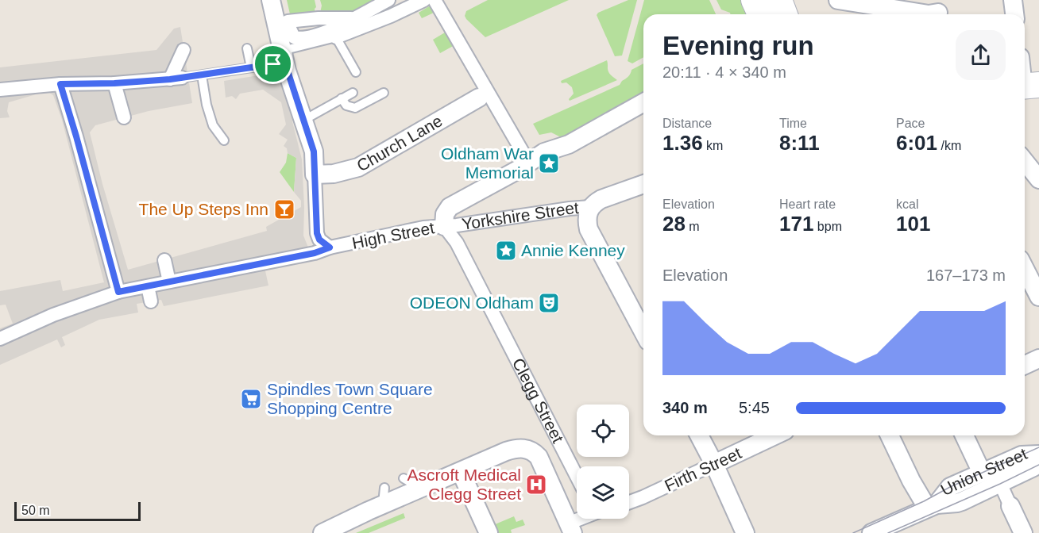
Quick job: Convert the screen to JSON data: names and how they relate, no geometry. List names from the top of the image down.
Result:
{
  "streets": {
    "street": [
      "Church Lane",
      "Yorkshire Street",
      "High Street",
      "Clegg Street",
      "Firth Street",
      "Union Street"
    ]
  },
  "crossings": [
    ["Yorkshire Street", "High Street"],
    ["Yorkshire Street", "Clegg Street"],
    ["High Street", "Clegg Street"]
  ],
  "places": {
    "place": ["Oldham War Memorial", "Annie Kenney"],
    "bar": ["The Up Steps Inn"],
    "theatre": ["ODEON Oldham"],
    "supermarket": ["Spindles Town Square Shopping Centre"],
    "hospital": ["Ascroft Medical Clegg Street"]
  },
  "scale_bar": "50 m",
  "page": {
    "heading": ["Evening run", "20:11 · 4 × 340 m"],
    "stats": [
      ["Distance", "1.36 km"],
      ["Time", "8:11"],
      ["Pace", "6:01 /km"],
      ["Elevation", "28 m"],
      ["Heart rate", "171 bpm"],
      ["kcal", "101"]
    ],
    "chart": ["Elevation", "167–173 m"],
    "list": [
      {
        "name": "340 m",
        "note": "5:45"
      }
    ],
    "scale": "50 m"
  }
}
